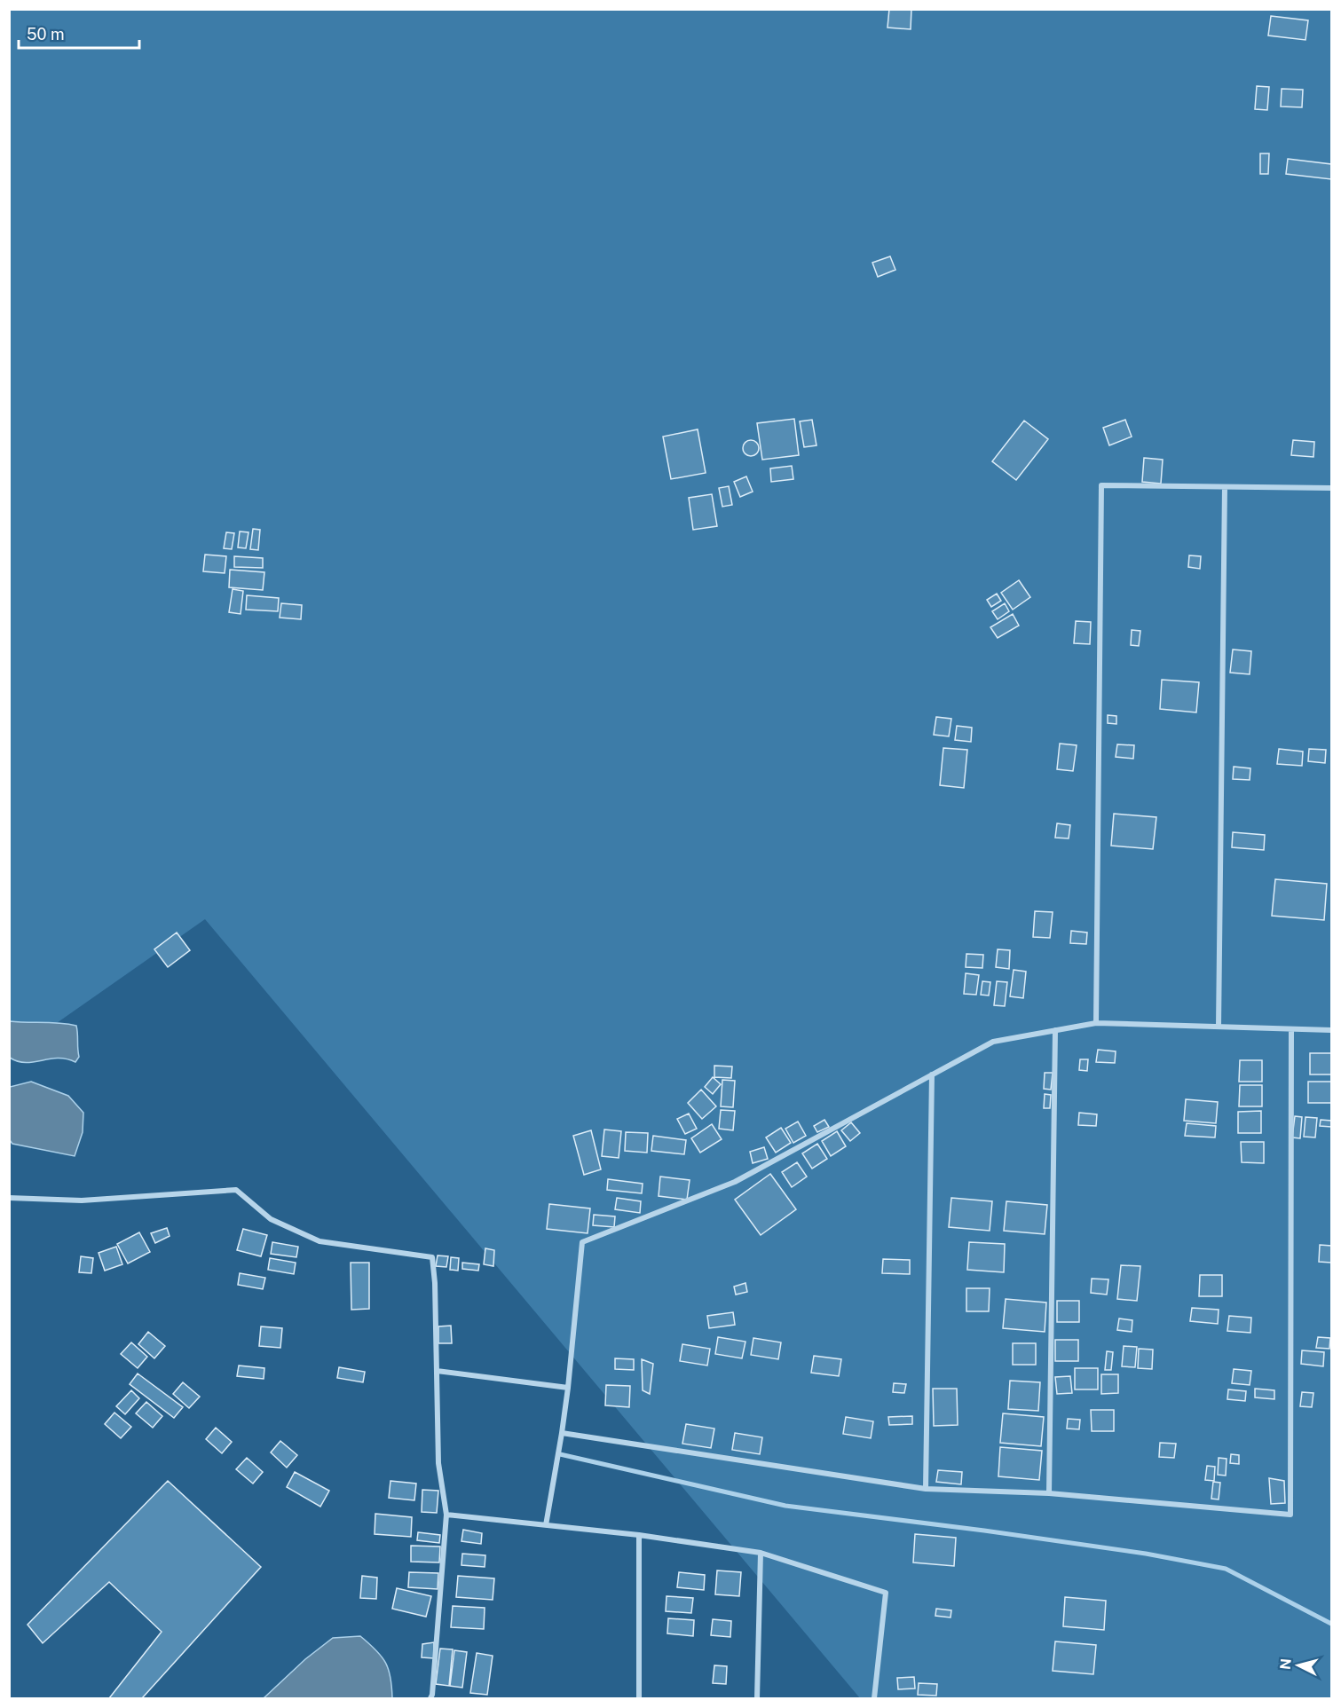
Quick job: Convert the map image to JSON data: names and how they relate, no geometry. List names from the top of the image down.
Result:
{
  "scale_bar": "50 m",
  "north": "left"
}
